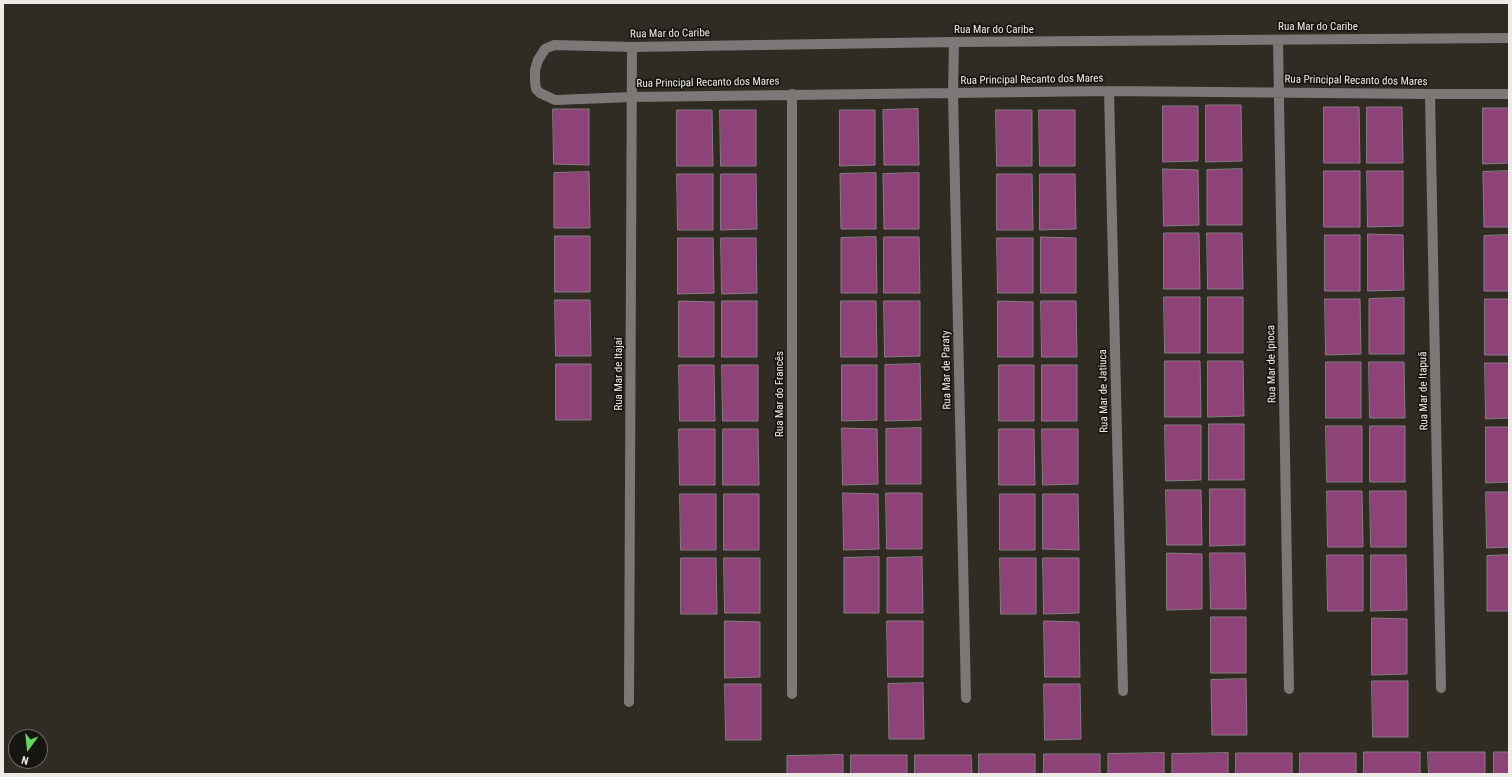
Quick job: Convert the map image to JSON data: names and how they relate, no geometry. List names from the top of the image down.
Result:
{
  "streets": {
    "street": [
      "Rua Mar do Caribe",
      "Rua Principal Recanto dos Mares",
      "Rua Mar de Ipioca",
      "Rua Mar de Paraty",
      "Rua Mar de Itajaí",
      "Rua Mar de Jatiuca",
      "Rua Mar de Itapuã",
      "Rua Mar do Francês"
    ]
  },
  "crossings": [
    ["Rua Mar do Caribe", "Rua Principal Recanto dos Mares"],
    ["Rua Mar do Caribe", "Rua Mar de Ipioca"],
    ["Rua Mar do Caribe", "Rua Mar de Paraty"],
    ["Rua Mar do Caribe", "Rua Mar de Itajaí"],
    ["Rua Principal Recanto dos Mares", "Rua Mar de Ipioca"],
    ["Rua Principal Recanto dos Mares", "Rua Mar de Paraty"],
    ["Rua Principal Recanto dos Mares", "Rua Mar de Itajaí"],
    ["Rua Principal Recanto dos Mares", "Rua Mar de Jatiuca"],
    ["Rua Principal Recanto dos Mares", "Rua Mar de Itapuã"],
    ["Rua Principal Recanto dos Mares", "Rua Mar do Francês"]
  ],
  "north": "bottom"
}
